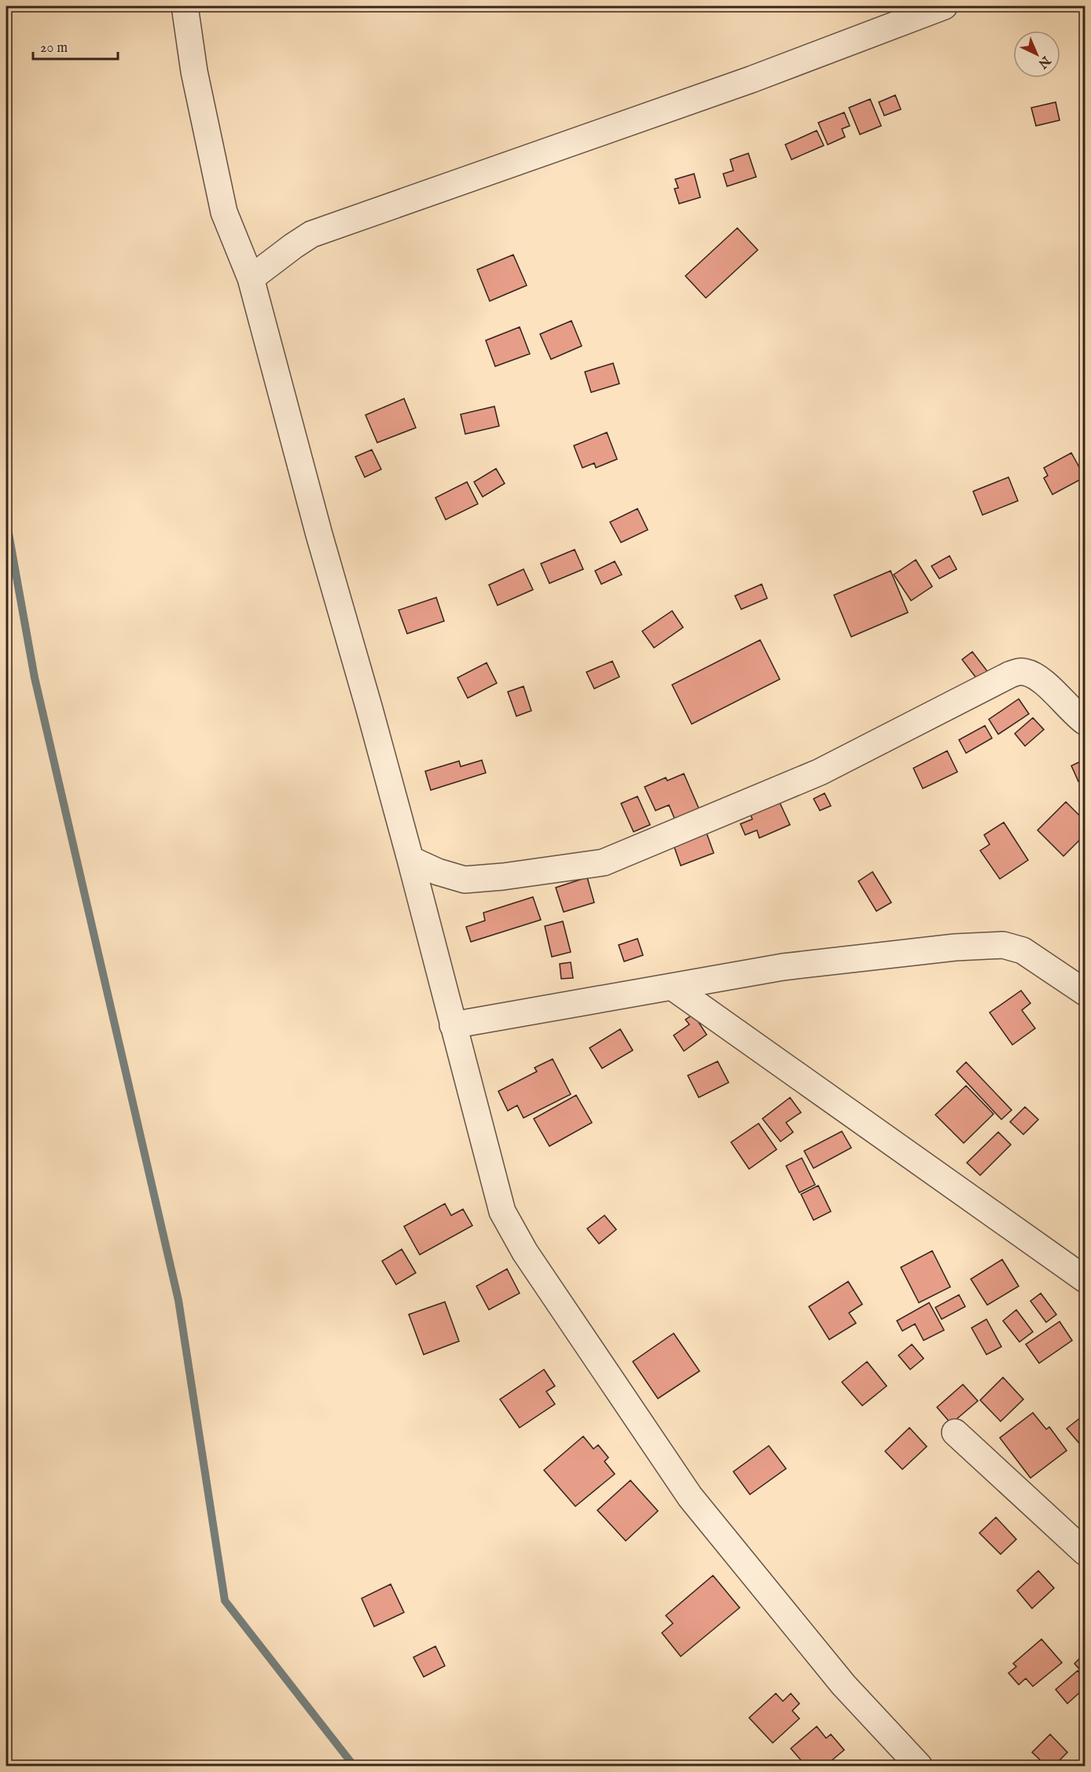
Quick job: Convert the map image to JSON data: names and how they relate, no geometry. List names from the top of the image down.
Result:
{
  "scale_bar": "20 m",
  "north": "bottom right"
}
